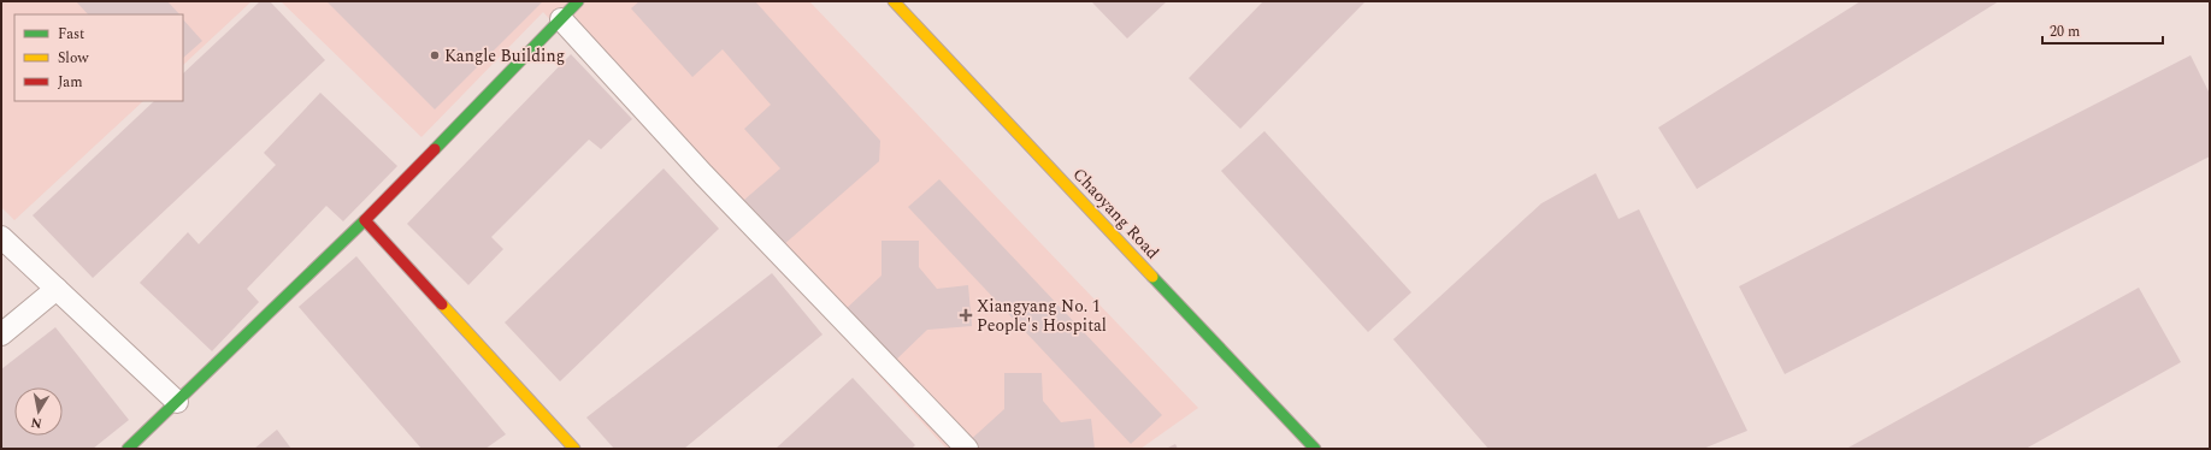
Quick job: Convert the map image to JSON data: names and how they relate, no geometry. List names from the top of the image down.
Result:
{
  "streets": {
    "street": ["Chaoyang Road"]
  },
  "places": {
    "other": ["Kangle Building"],
    "health": ["Xiangyang No. 1 People's Hospital"]
  },
  "legend": ["Fast", "Slow", "Jam"],
  "scale_bar": "20 m",
  "north": "bottom"
}
